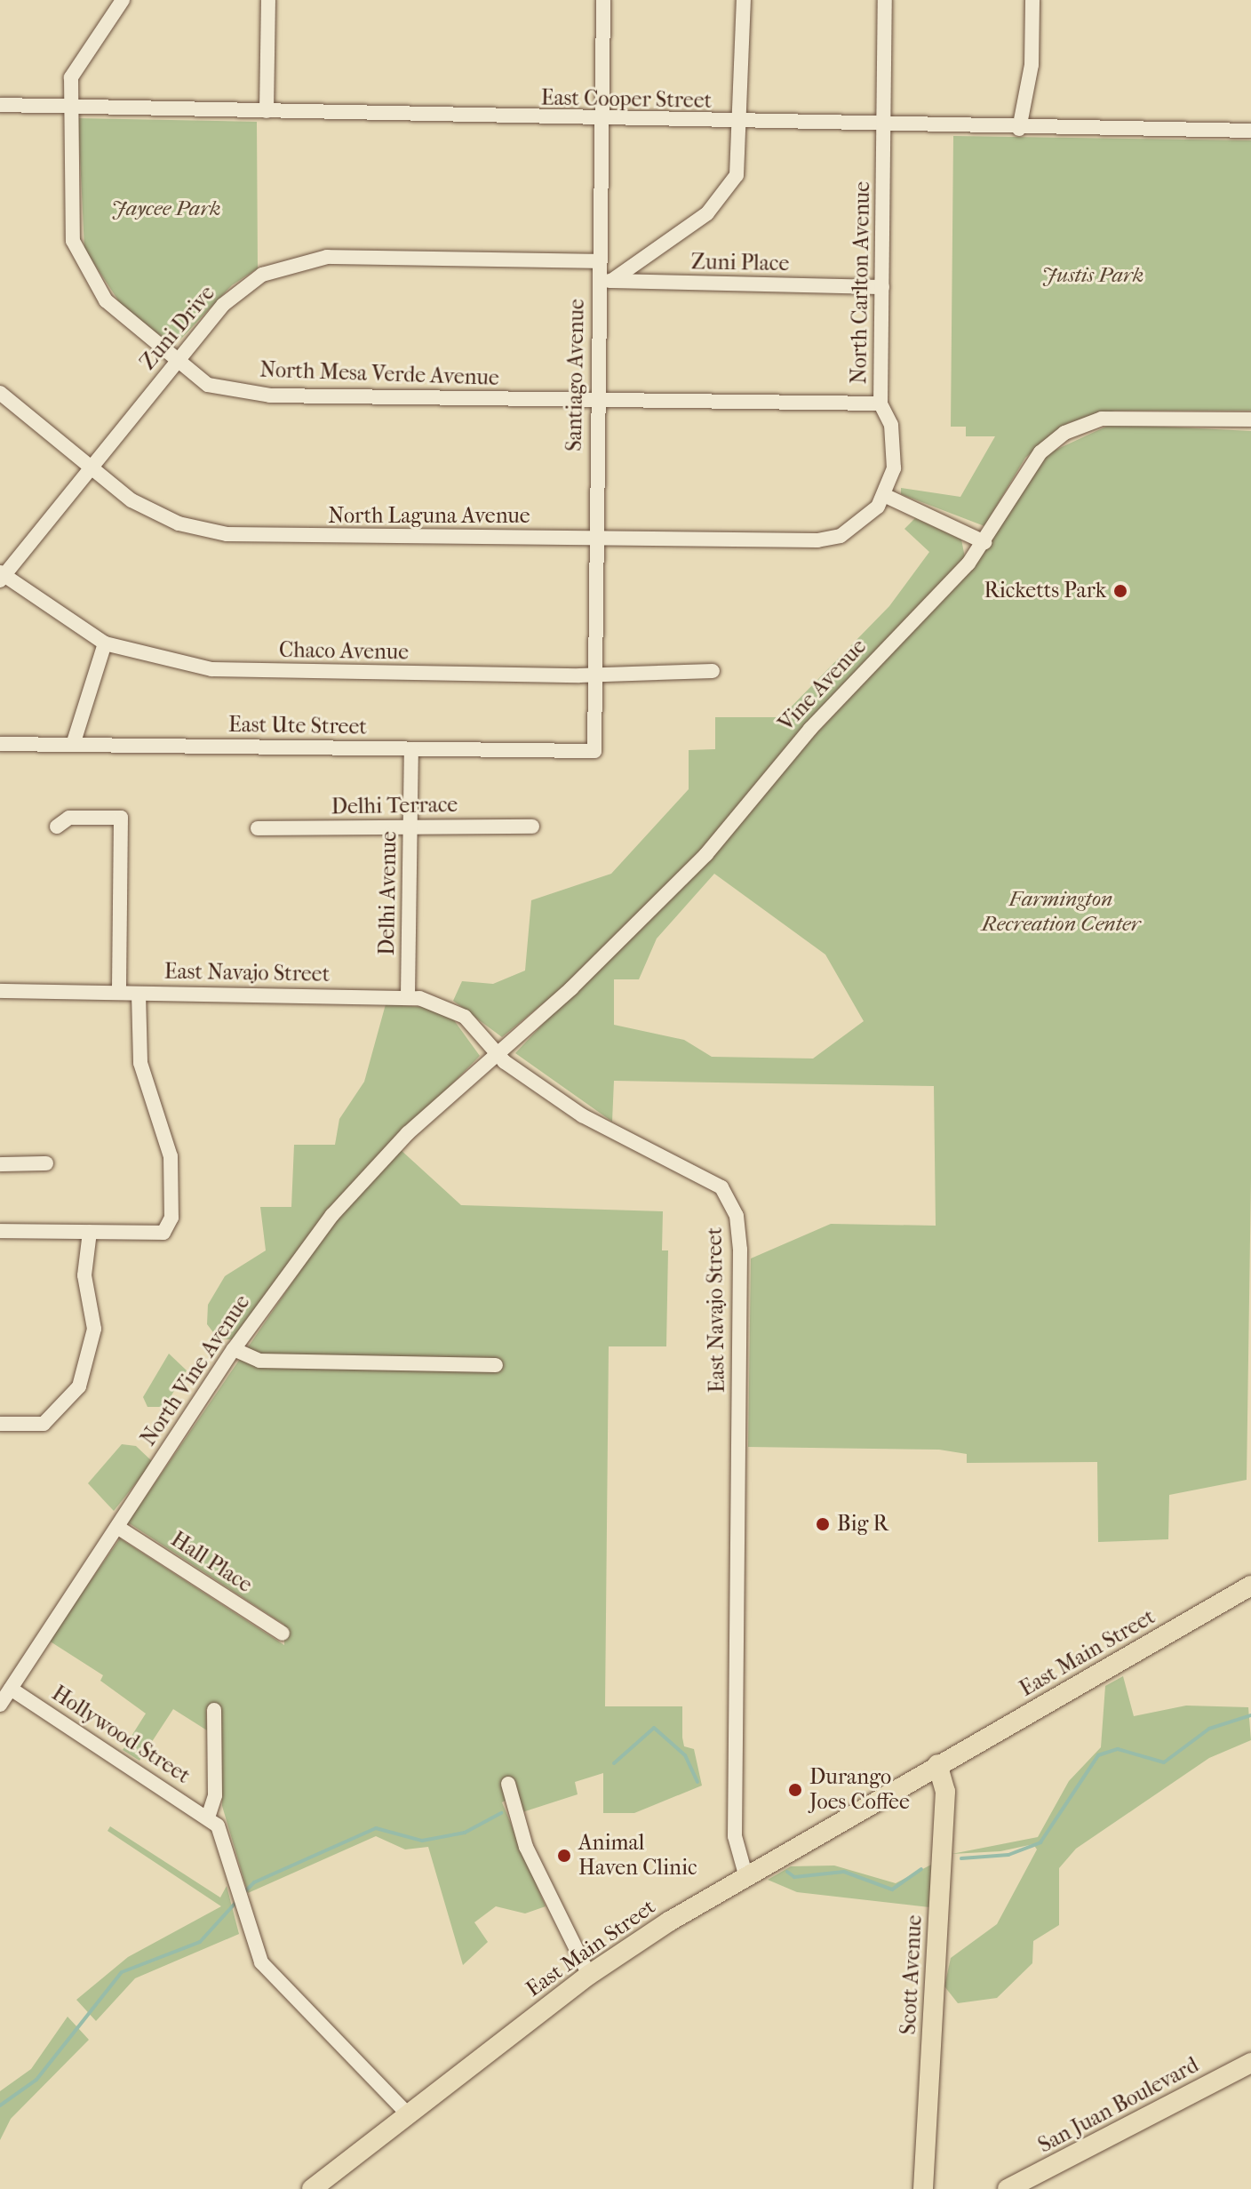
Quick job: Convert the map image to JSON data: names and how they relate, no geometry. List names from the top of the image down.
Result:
{
  "streets": {
    "main road": ["East Main Street", "Scott Avenue", "San Juan Boulevard"],
    "street": [
      "East Cooper Street",
      "Zuni Place",
      "North Carlton Avenue",
      "Zuni Drive",
      "North Mesa Verde Avenue",
      "Santiago Avenue",
      "North Laguna Avenue",
      "Chaco Avenue",
      "Vine Avenue",
      "East Ute Street",
      "Delhi Terrace",
      "Delhi Avenue",
      "East Navajo Street",
      "North Vine Avenue",
      "Hall Place",
      "Hollywood Street"
    ]
  },
  "crossings": [
    ["East Cooper Street", "North Carlton Avenue"],
    ["East Cooper Street", "North Mesa Verde Avenue"],
    ["East Cooper Street", "Santiago Avenue"],
    ["Zuni Place", "North Carlton Avenue"],
    ["Zuni Place", "Santiago Avenue"],
    ["North Carlton Avenue", "North Mesa Verde Avenue"],
    ["North Carlton Avenue", "North Laguna Avenue"],
    ["Zuni Drive", "North Mesa Verde Avenue"],
    ["Zuni Drive", "Santiago Avenue"],
    ["Zuni Drive", "North Laguna Avenue"],
    ["Zuni Drive", "Chaco Avenue"],
    ["North Mesa Verde Avenue", "Santiago Avenue"],
    ["Santiago Avenue", "North Laguna Avenue"],
    ["Santiago Avenue", "Chaco Avenue"],
    ["Santiago Avenue", "East Ute Street"],
    ["Vine Avenue", "East Navajo Street"],
    ["Vine Avenue", "North Vine Avenue"],
    ["East Ute Street", "Delhi Avenue"],
    ["Delhi Terrace", "Delhi Avenue"],
    ["Delhi Avenue", "East Navajo Street"],
    ["East Navajo Street", "East Main Street"],
    ["North Vine Avenue", "Hall Place"],
    ["North Vine Avenue", "Hollywood Street"],
    ["East Main Street", "Scott Avenue"]
  ],
  "parks": ["Jaycee Park", "Justis Park", "Farmington Recreation Center"],
  "places": [
    "Ricketts Park",
    "Big R",
    "Durango Joes Coffee",
    "Animal Haven Clinic"
  ]
}
